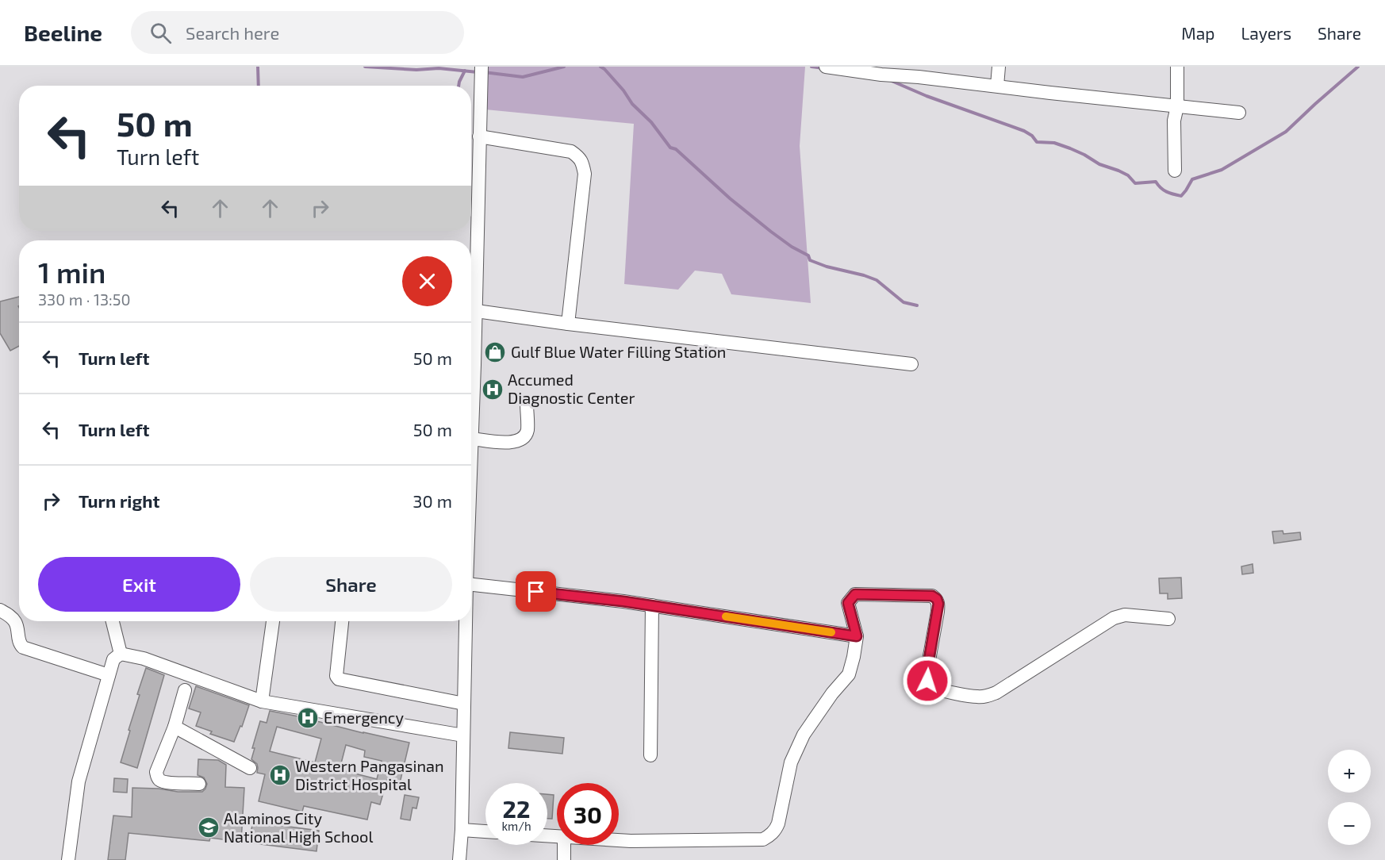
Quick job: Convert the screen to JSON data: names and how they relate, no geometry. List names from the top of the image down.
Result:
{
  "places": {
    "shop": ["Gulf Blue Water Filling Station"],
    "hospital": ["Accumed Diagnostic Center", "Emergency", "Western Pangasinan District Hospital"],
    "school or university": ["Alaminos City National High School"]
  },
  "page": {
    "header": "Beeline",
    "search": "Search here",
    "nav": ["Map", "Layers", "Share"],
    "turn": ["50 m", "Turn left"],
    "heading": ["1 min", "330 m · 13:50"],
    "list": [
      {
        "name": "Turn left",
        "value": "50 m"
      },
      {
        "name": "Turn left",
        "value": "50 m"
      },
      {
        "name": "Turn right",
        "value": "30 m"
      }
    ],
    "buttons": ["Exit", "Share"],
    "map_buttons": ["+", "−"],
    "speed": "22 km/h",
    "limit": "30"
  }
}
